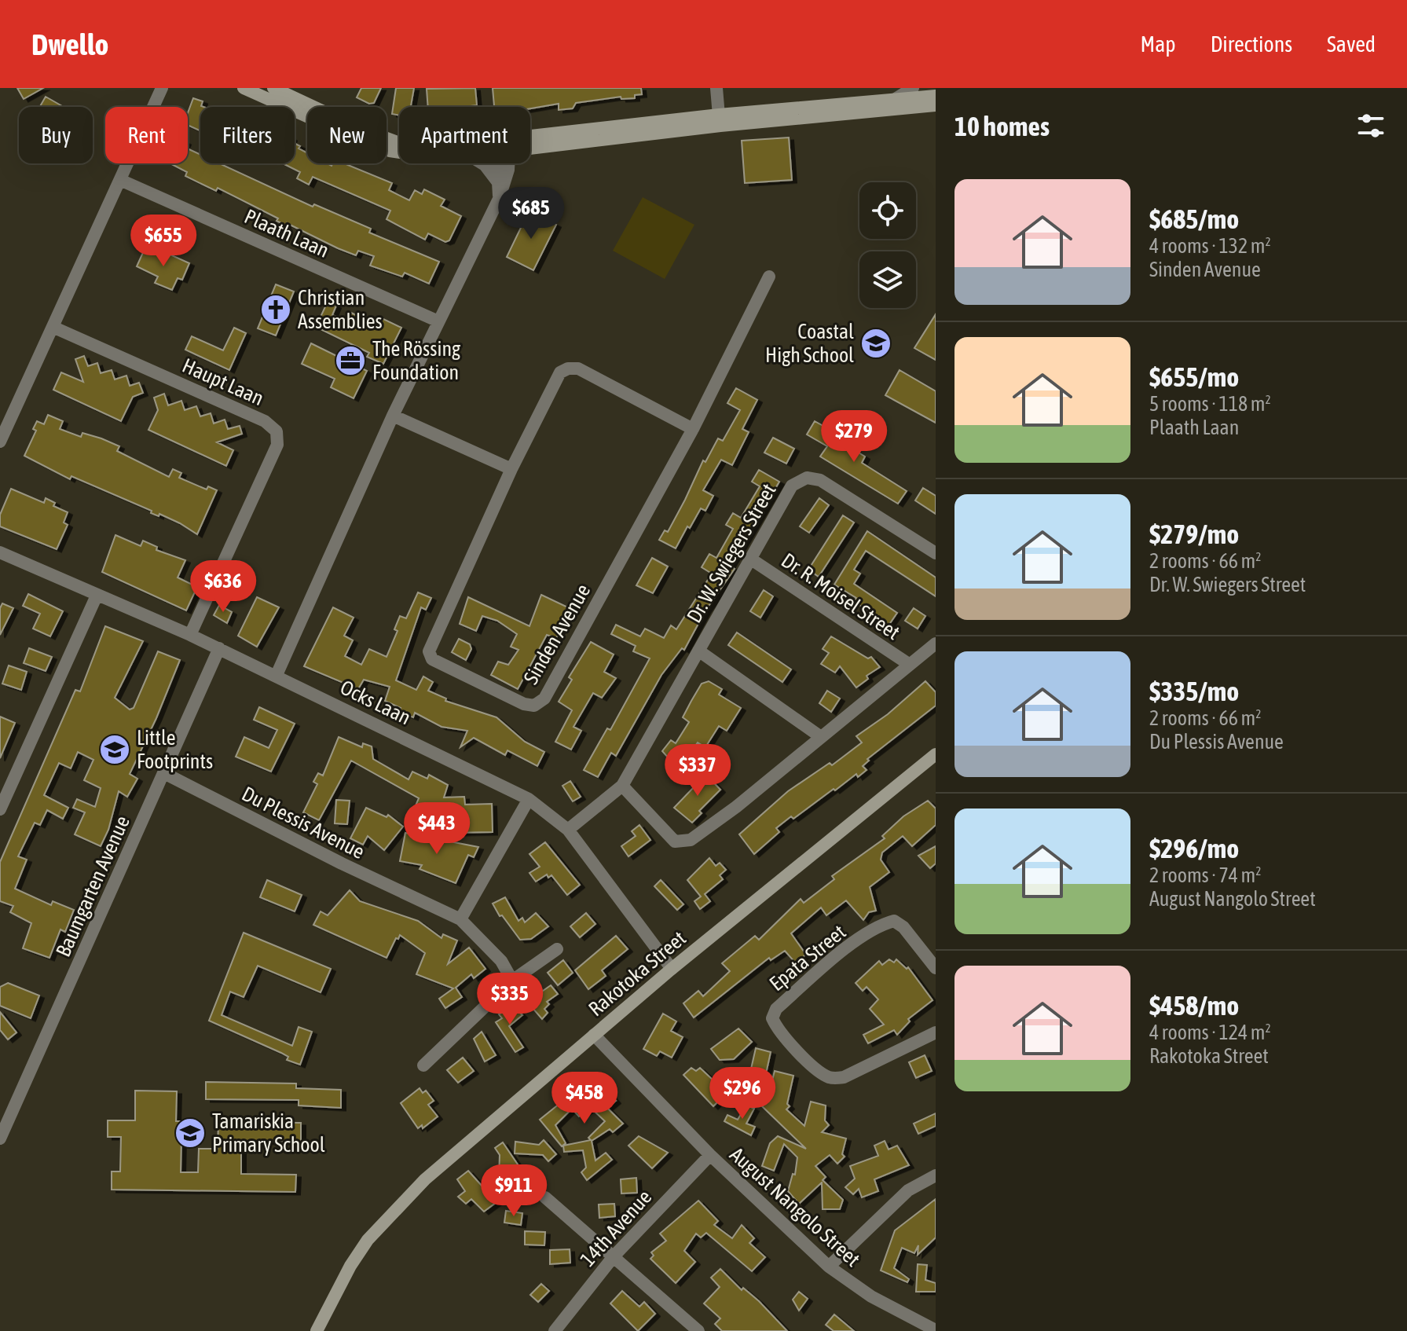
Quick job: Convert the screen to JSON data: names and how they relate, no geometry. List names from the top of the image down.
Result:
{
  "streets": {
    "street": [
      "Plaath Laan",
      "Haupt Laan",
      "Dr. W. Swiegers Street",
      "Dr. R. Moisel Street",
      "Sinden Avenue",
      "Ocks Laan",
      "Du Plessis Avenue",
      "Baumgarten Avenue",
      "Epata Street",
      "Rakotoka Street",
      "August Nangolo Street",
      "14th Avenue"
    ]
  },
  "crossings": [
    ["Haupt Laan", "Ocks Laan"],
    ["Dr. W. Swiegers Street", "Dr. R. Moisel Street"],
    ["Dr. W. Swiegers Street", "Ocks Laan"],
    ["Ocks Laan", "Baumgarten Avenue"],
    ["Ocks Laan", "Rakotoka Street"],
    ["Du Plessis Avenue", "Baumgarten Avenue"],
    ["Rakotoka Street", "August Nangolo Street"],
    ["August Nangolo Street", "14th Avenue"]
  ],
  "places": {
    "church": ["Christian Assemblies"],
    "school or university": ["Coastal High School", "Little Footprints", "Tamariskia Primary School"],
    "office": ["The Rössing Foundation"]
  },
  "page": {
    "header": "Dwello",
    "nav": ["Map", "Directions", "Saved"],
    "heading": "10 homes",
    "chip": [
      "Buy",
      "Rent",
      "Filters",
      "New",
      "Apartment"
    ],
    "list": [
      {
        "name": "$685/mo",
        "note": "4 rooms · 132 m² · Sinden Avenue"
      },
      {
        "name": "$655/mo",
        "note": "5 rooms · 118 m² · Plaath Laan"
      },
      {
        "name": "$279/mo",
        "note": "2 rooms · 66 m² · Dr. W. Swiegers Street"
      },
      {
        "name": "$335/mo",
        "note": "2 rooms · 66 m² · Du Plessis Avenue"
      },
      {
        "name": "$296/mo",
        "note": "2 rooms · 74 m² · August Nangolo Street"
      },
      {
        "name": "$458/mo",
        "note": "4 rooms · 124 m² · Rakotoka Street"
      }
    ],
    "price": [
      "$685",
      "$655",
      "$279",
      "$636",
      "$337",
      "$443",
      "$335",
      "$296",
      "$458",
      "$911"
    ]
  }
}
